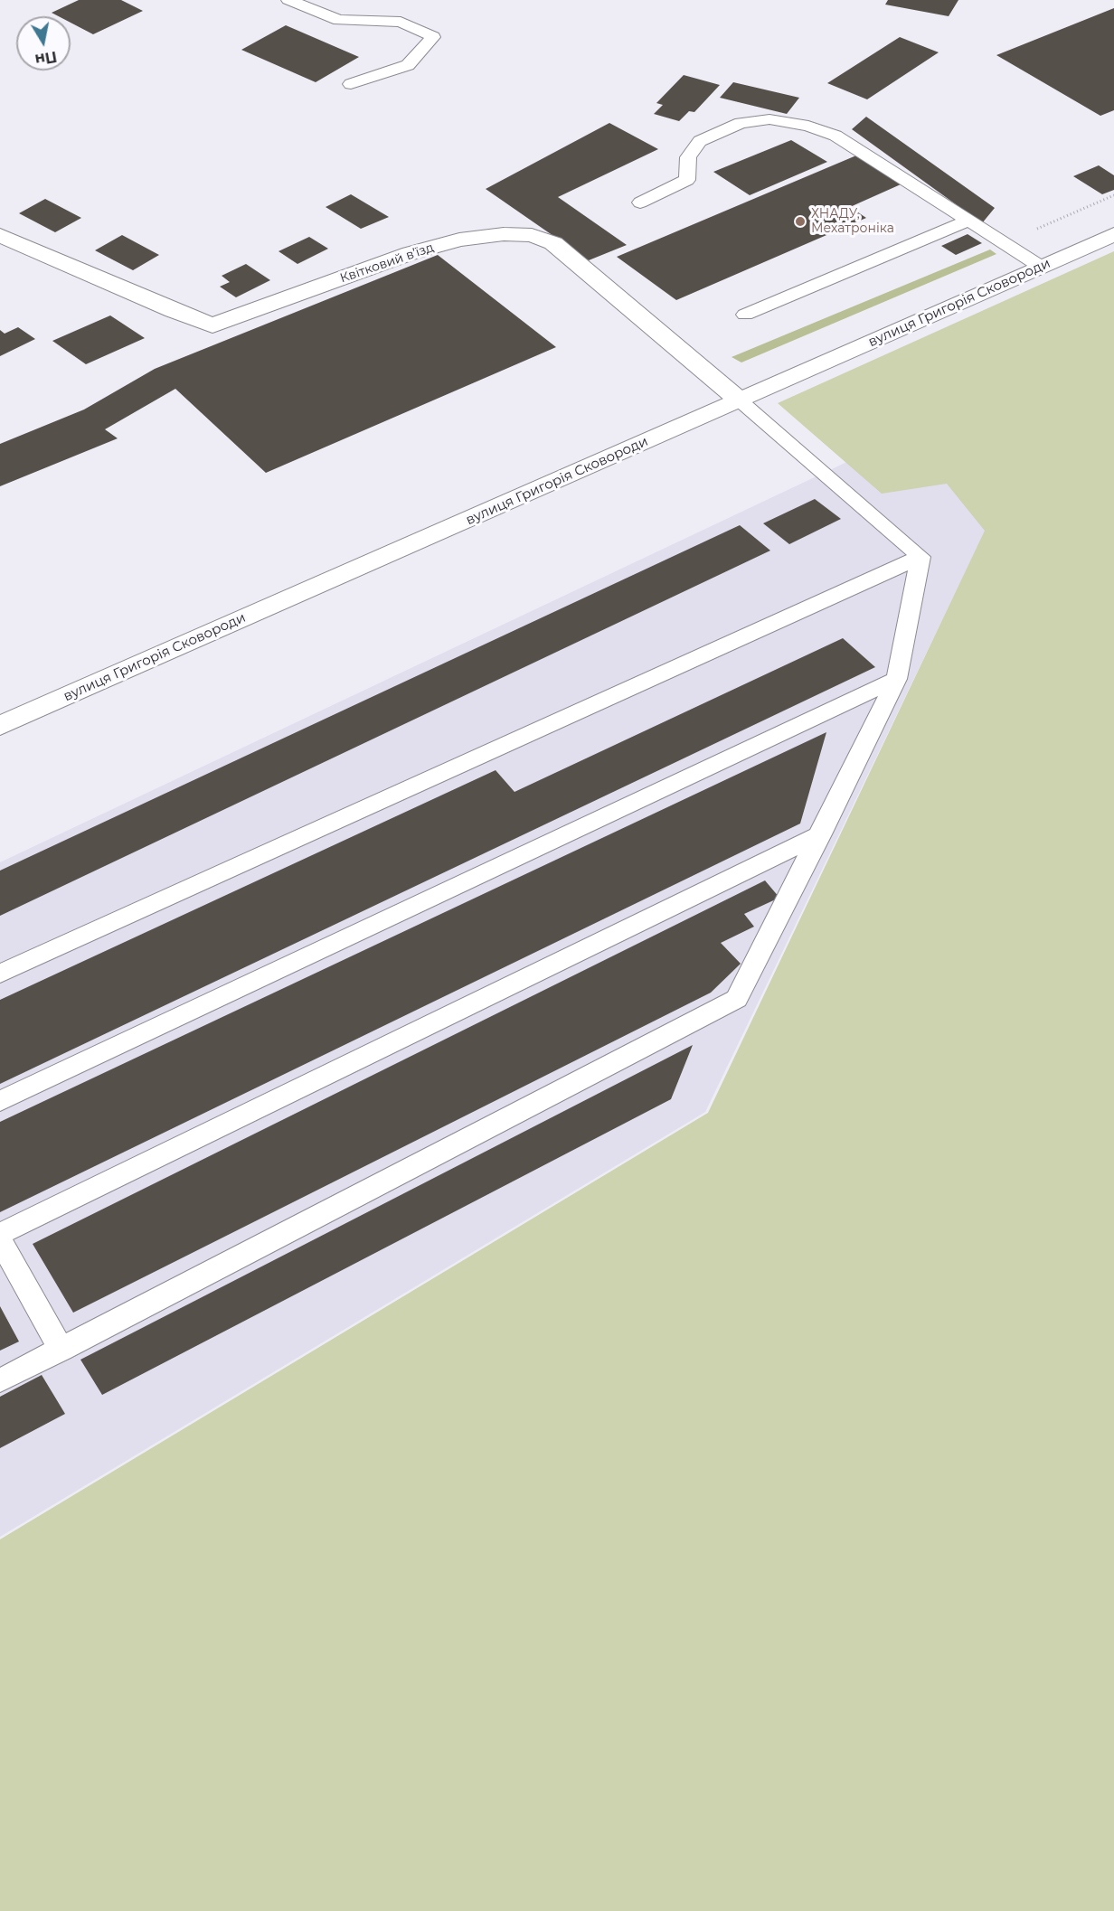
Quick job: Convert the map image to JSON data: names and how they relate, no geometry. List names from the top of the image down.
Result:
{
  "streets": {
    "street": ["Квітковий в’їзд", "вулиця Григорія Сковороди"]
  },
  "crossings": [
    ["Квітковий в’їзд", "вулиця Григорія Сковороди"]
  ],
  "places": ["ХНАДУ, Мехатроніка"],
  "north": "bottom"
}
